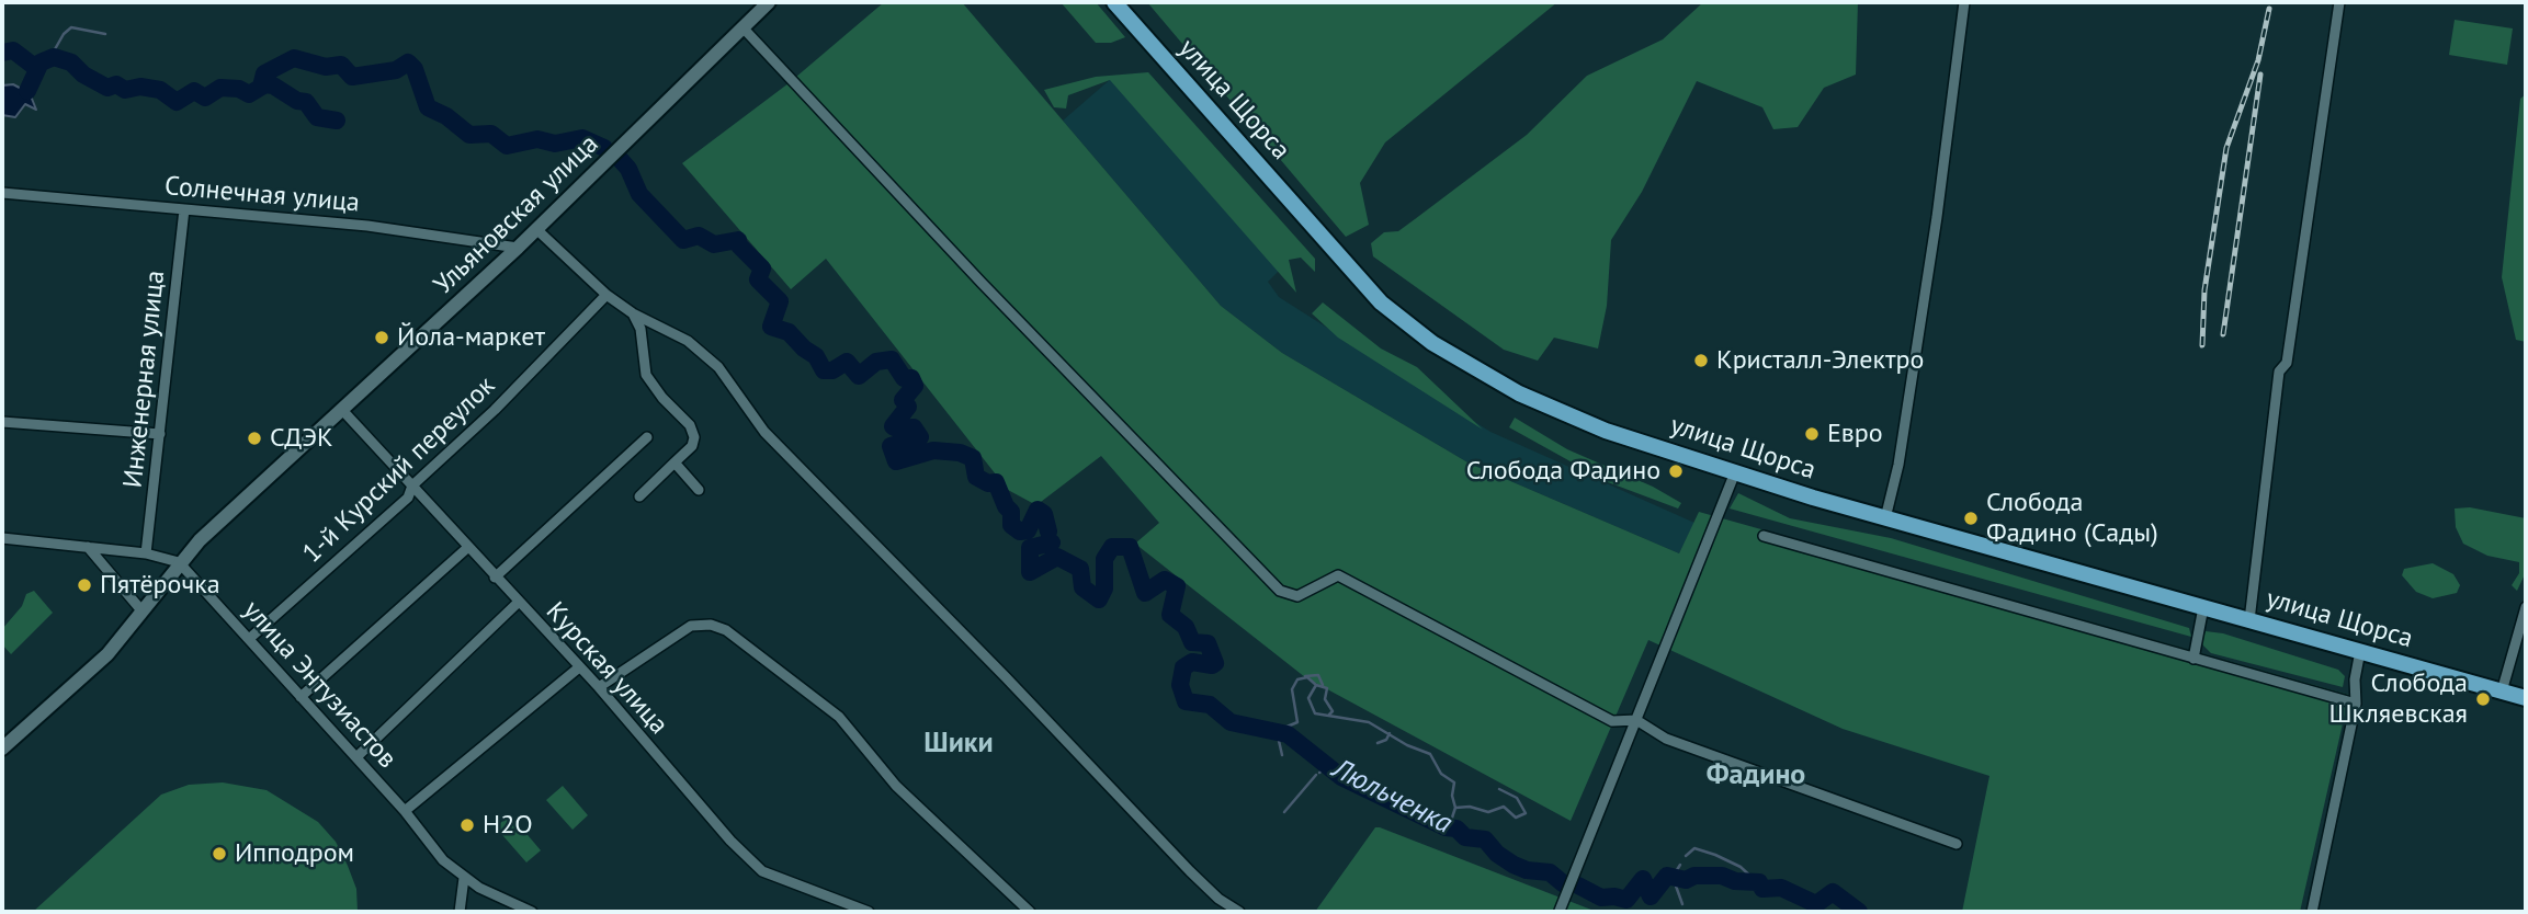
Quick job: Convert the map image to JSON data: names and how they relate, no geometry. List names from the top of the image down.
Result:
{
  "streets": {
    "main road": ["улица Щорса", "Ульяновская улица"],
    "street": [
      "Солнечная улица",
      "Инженерная улица",
      "1-й Курский переулок",
      "Курская улица",
      "улица Энтузиастов"
    ]
  },
  "crossings": [
    ["Солнечная улица", "Ульяновская улица"],
    ["Солнечная улица", "Инженерная улица"],
    ["Ульяновская улица", "Курская улица"],
    ["Ульяновская улица", "улица Энтузиастов"],
    ["1-й Курский переулок", "Курская улица"],
    ["1-й Курский переулок", "улица Энтузиастов"]
  ],
  "districts": ["Шики", "Фадино"],
  "water": ["Люльченка"],
  "places": [
    "Йола-маркет",
    "Кристалл-Электро",
    "Евро",
    "СДЭК",
    "Слобода Фадино",
    "Слобода Фадино (Сады)",
    "Пятёрочка",
    "Слобода Шкляевская",
    "H2O",
    "Ипподром"
  ]
}
